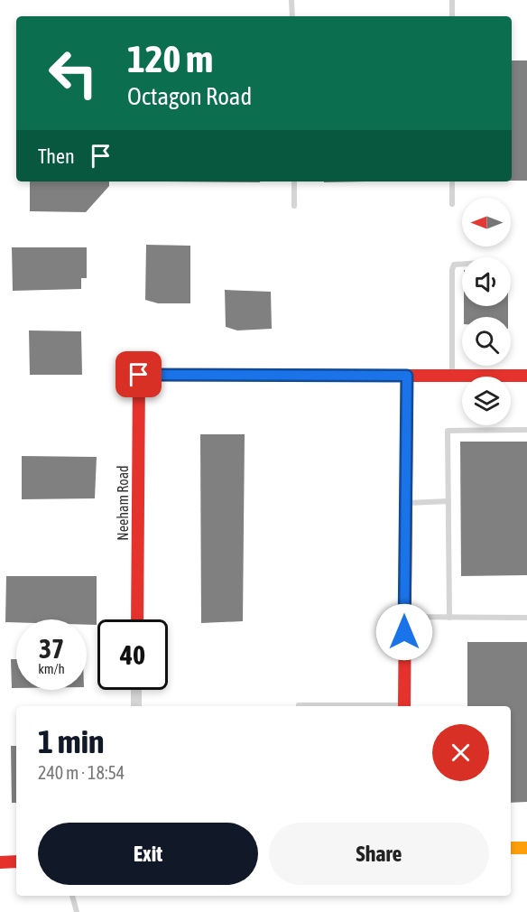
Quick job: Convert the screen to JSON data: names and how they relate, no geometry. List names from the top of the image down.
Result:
{
  "streets": {
    "street": ["Neeham Road"]
  },
  "north": "left",
  "page": {
    "turn": ["120 m", "Octagon Road"],
    "then": "Then",
    "speed": "37 km/h",
    "limit": "40",
    "heading": ["1 min", "240 m · 18:54"],
    "buttons": ["Exit", "Share"]
  }
}
